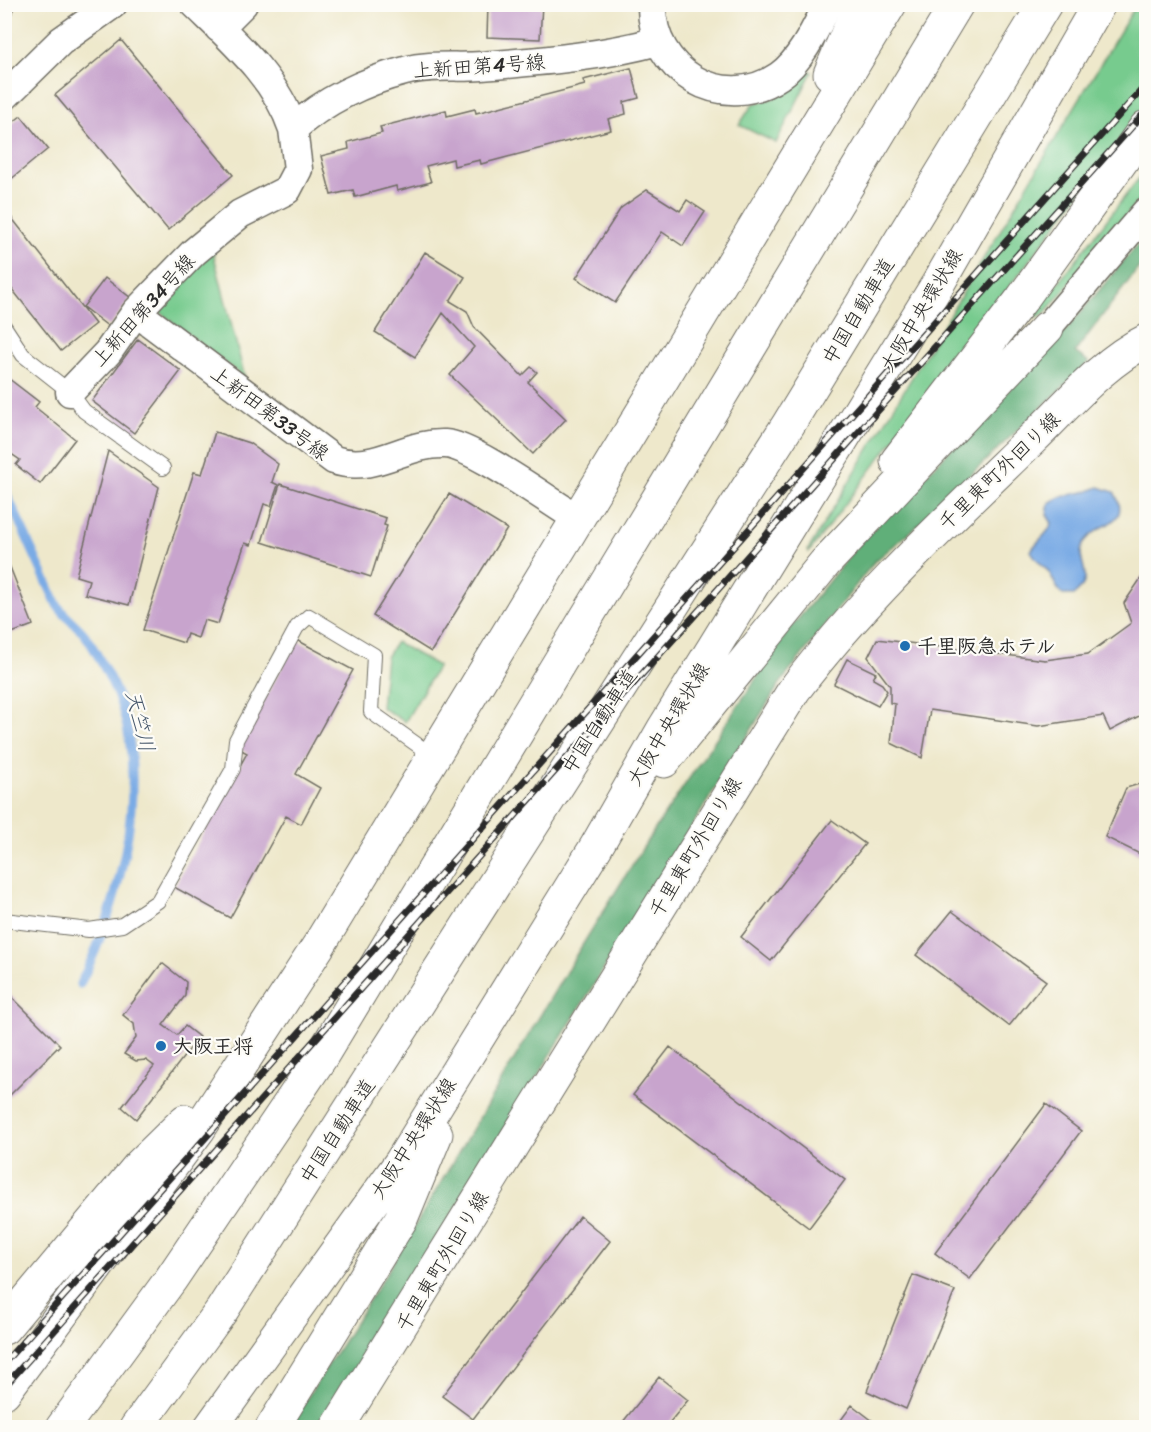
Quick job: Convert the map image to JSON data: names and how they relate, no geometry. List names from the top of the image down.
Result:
{
  "streets": {
    "main road": ["大阪中央環状線", "中国自動車道", "千里東町外回り線"],
    "street": ["上新田第4号線", "上新田第34号線", "上新田第33号線"]
  },
  "crossings": [
    ["上新田第4号線", "上新田第34号線"],
    ["上新田第34号線", "上新田第33号線"]
  ],
  "water": ["天竺川"],
  "places": ["千里阪急ホテル", "大阪王将"]
}
